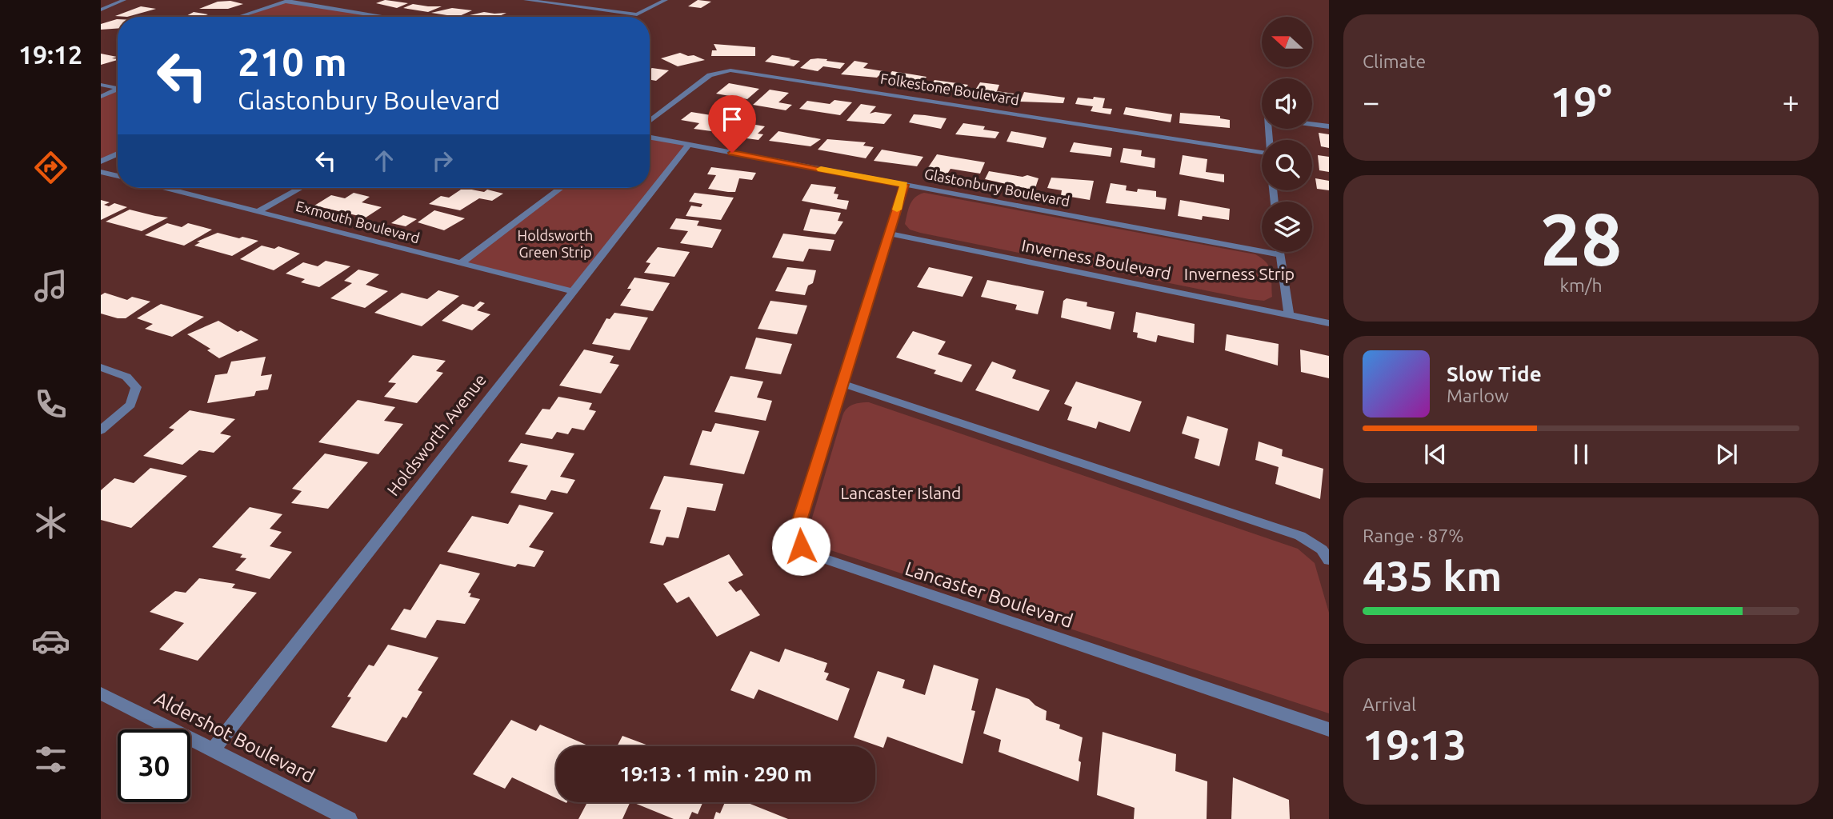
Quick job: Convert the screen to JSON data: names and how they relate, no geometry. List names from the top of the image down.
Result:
{
  "streets": {
    "street": [
      "Folkestone Boulevard",
      "Glastonbury Boulevard",
      "Exmouth Boulevard",
      "Inverness Boulevard",
      "Holdsworth Avenue",
      "Lancaster Boulevard",
      "Aldershot Boulevard"
    ]
  },
  "crossings": [
    ["Glastonbury Boulevard", "Holdsworth Avenue"],
    ["Glastonbury Boulevard", "Lancaster Boulevard"],
    ["Exmouth Boulevard", "Holdsworth Avenue"],
    ["Inverness Boulevard", "Lancaster Boulevard"],
    ["Holdsworth Avenue", "Aldershot Boulevard"]
  ],
  "parks": ["Holdsworth Green Strip", "Inverness Strip", "Lancaster Island"],
  "north": "left",
  "page": {
    "tabs": "19:12",
    "tile": [
      "Climate",
      ["28", "km/h"],
      ["Range · 87%", "435 km"],
      ["Arrival", "19:13"]
    ],
    "turn": ["210 m", "Glastonbury Boulevard"],
    "heat": ["−", "19°", "+"],
    "song": ["Slow Tide", "Marlow"],
    "limit": "30",
    "trip": "19:13 · 1 min · 290 m"
  }
}
